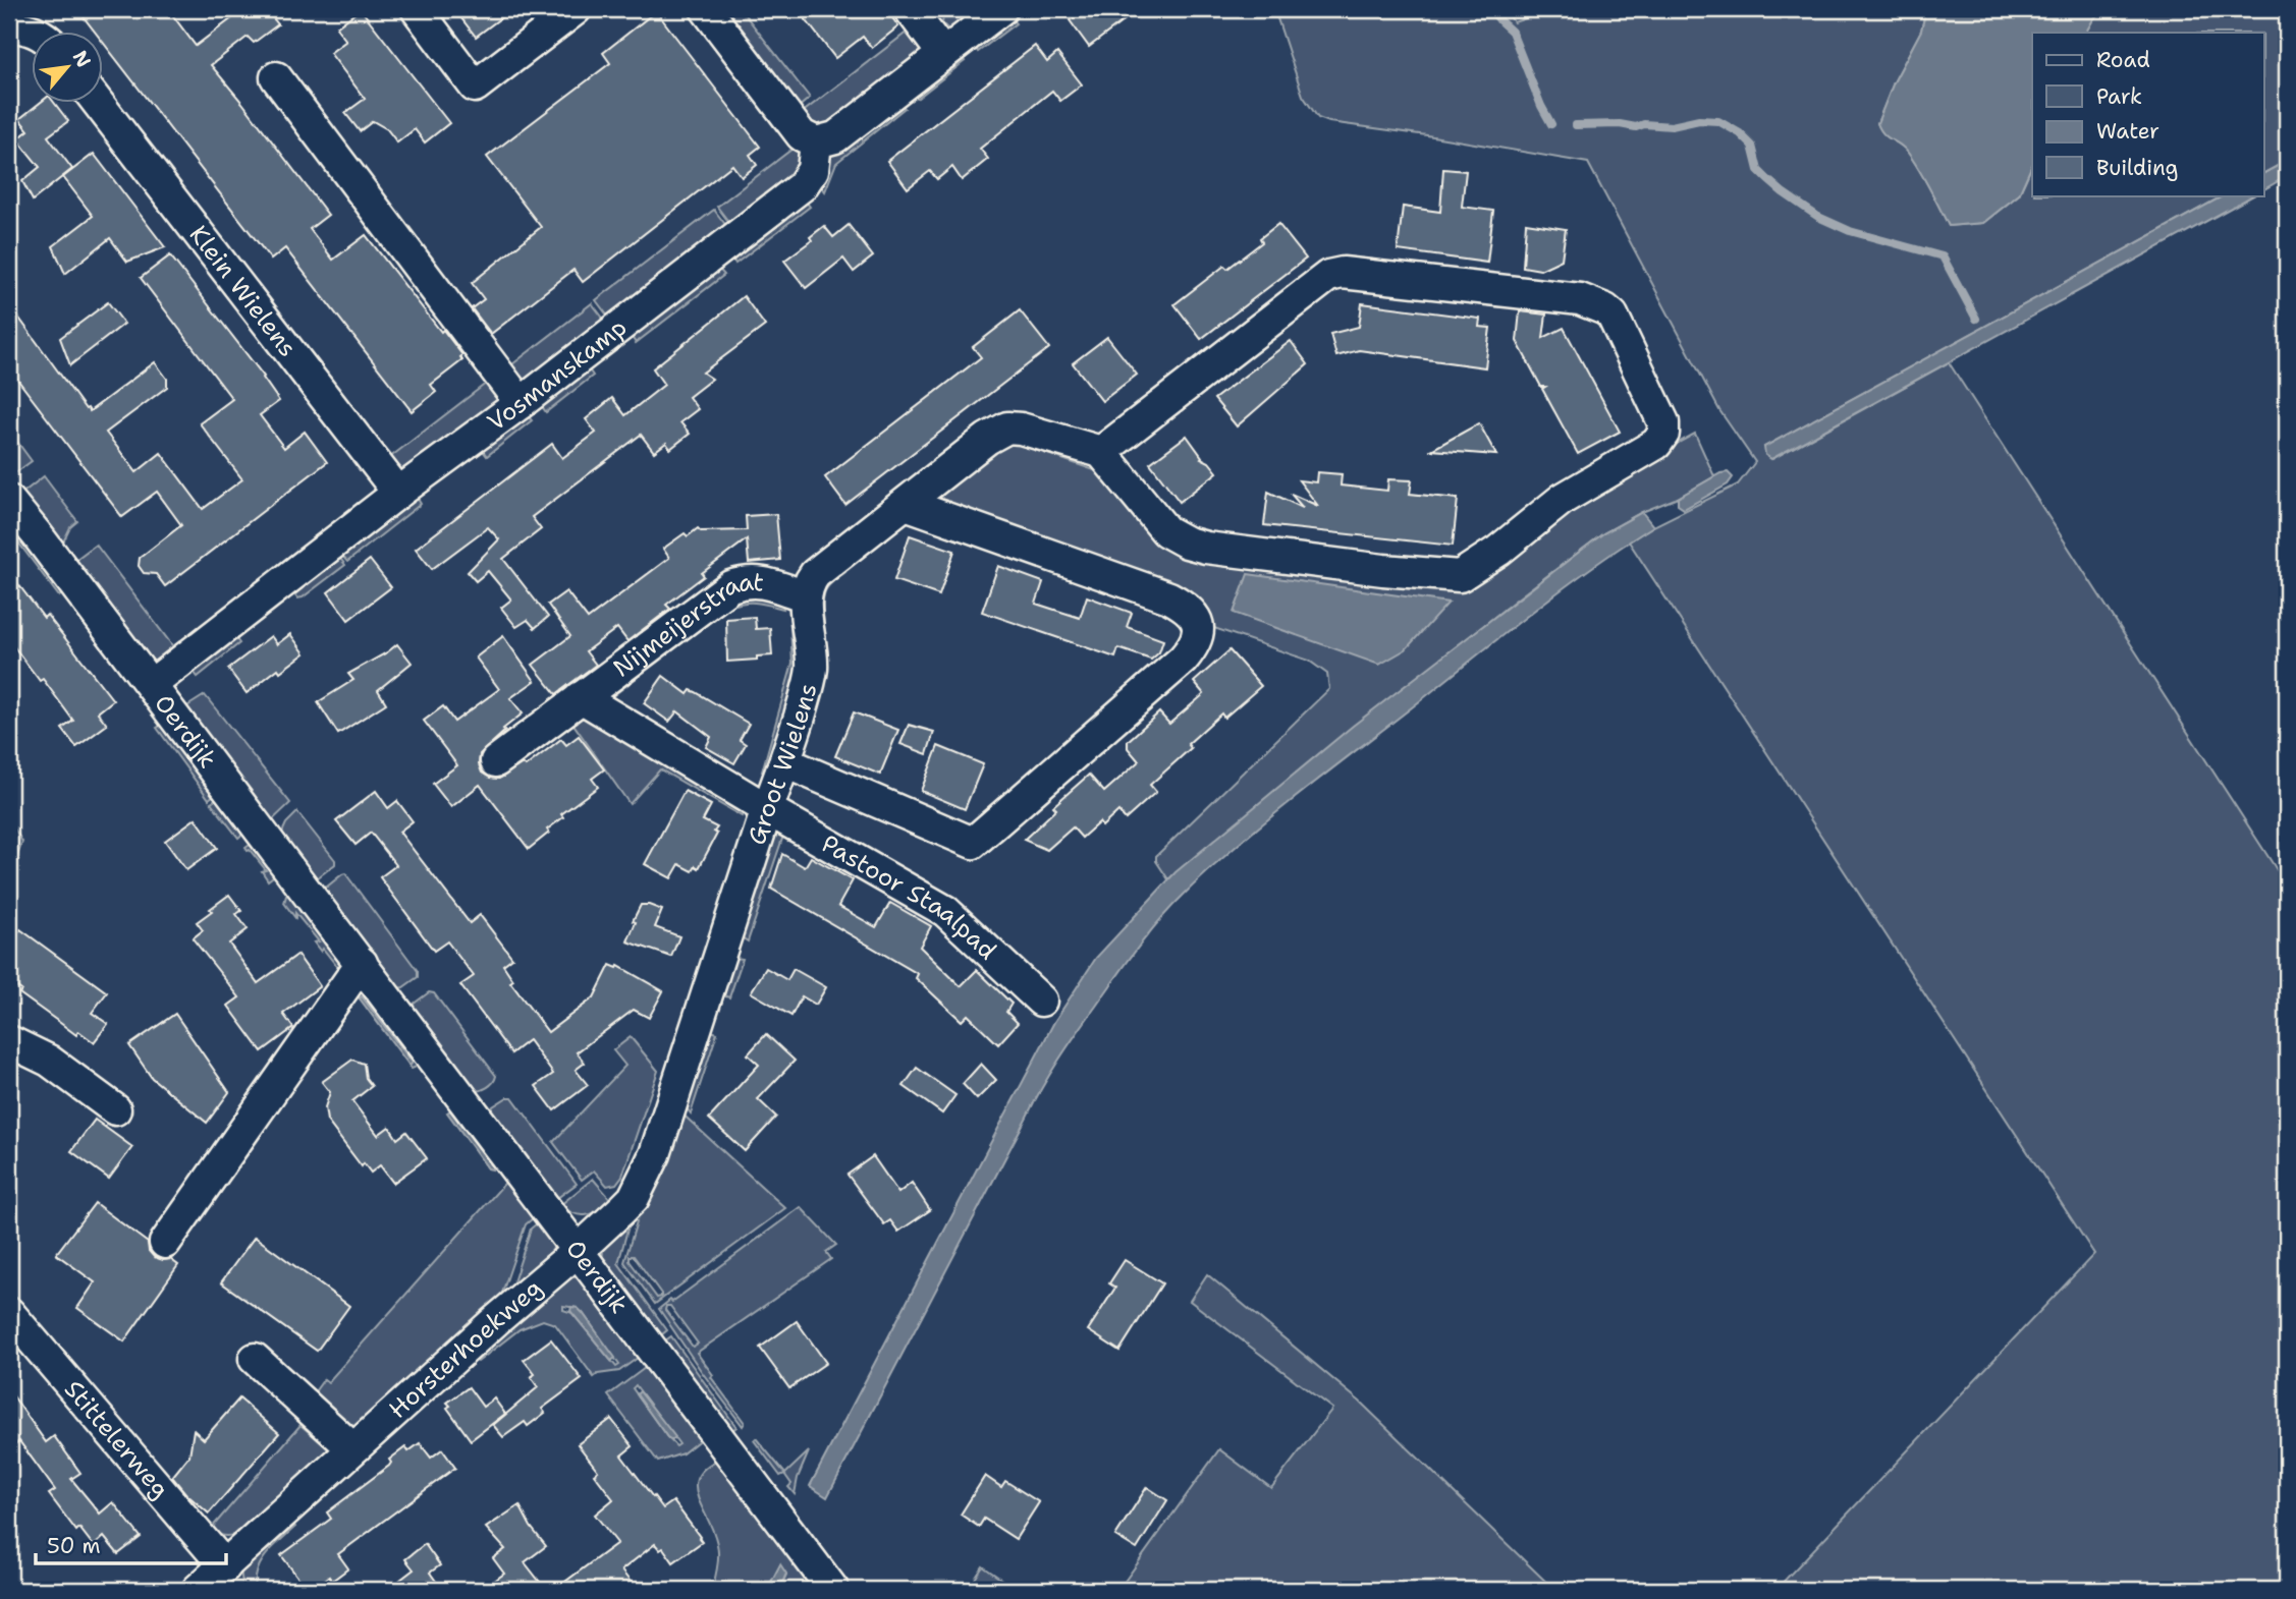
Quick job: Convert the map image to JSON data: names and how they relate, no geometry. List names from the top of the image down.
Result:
{
  "streets": {
    "street": [
      "Klein Wielens",
      "Vosmanskamp",
      "Nijmeijerstraat",
      "Oerdijk",
      "Groot Wielens",
      "Pastoor Staalpad",
      "Horsterhoekweg",
      "Stittelerweg"
    ]
  },
  "crossings": [
    ["Klein Wielens", "Vosmanskamp"],
    ["Vosmanskamp", "Oerdijk"],
    ["Nijmeijerstraat", "Groot Wielens"],
    ["Nijmeijerstraat", "Pastoor Staalpad"],
    ["Oerdijk", "Groot Wielens"],
    ["Oerdijk", "Horsterhoekweg"],
    ["Groot Wielens", "Pastoor Staalpad"],
    ["Groot Wielens", "Horsterhoekweg"],
    ["Horsterhoekweg", "Stittelerweg"]
  ],
  "legend": [
    "Road",
    "Park",
    "Water",
    "Building"
  ],
  "scale_bar": "50 m",
  "north": "top right"
}
